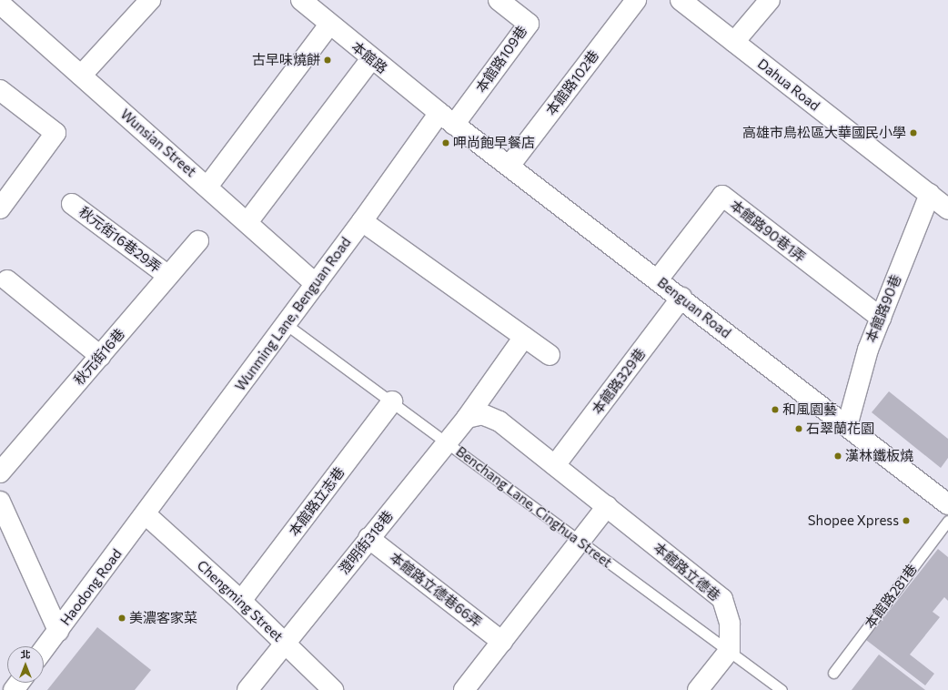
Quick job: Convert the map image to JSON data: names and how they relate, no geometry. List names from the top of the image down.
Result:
{
  "streets": {
    "street": [
      "本館路",
      "本館路109巷",
      "本館路102巷",
      "Dahua Road",
      "Wunsian Street",
      "本館路90巷1弄",
      "秋元街16巷29弄",
      "Benguan Road",
      "本館路90巷",
      "Wunming Lane, Benguan Road",
      "秋元街16巷",
      "本館路329巷",
      "本館路立志巷",
      "澄明街318巷",
      "本館路立德巷",
      "Haodong Road",
      "本館路立德巷66弄",
      "Chengming Street"
    ],
    "lane": ["Benchang Lane, Cinghua Street", "本館路281巷"]
  },
  "crossings": [
    ["本館路", "本館路109巷"],
    ["本館路", "Benguan Road"],
    ["本館路", "Wunming Lane, Benguan Road"],
    ["本館路109巷", "Benguan Road"],
    ["本館路109巷", "Wunming Lane, Benguan Road"],
    ["本館路102巷", "Benguan Road"],
    ["Dahua Road", "本館路90巷"],
    ["Wunsian Street", "Wunming Lane, Benguan Road"],
    ["本館路90巷1弄", "Benguan Road"],
    ["本館路90巷1弄", "本館路90巷"],
    ["秋元街16巷29弄", "秋元街16巷"],
    ["Benguan Road", "本館路90巷"],
    ["Benguan Road", "Wunming Lane, Benguan Road"],
    ["Benguan Road", "本館路329巷"],
    ["Benguan Road", "本館路281巷"],
    ["Wunming Lane, Benguan Road", "Benchang Lane, Cinghua Street"],
    ["Wunming Lane, Benguan Road", "Haodong Road"],
    ["Wunming Lane, Benguan Road", "Chengming Street"],
    ["本館路329巷", "本館路立德巷"],
    ["本館路立志巷", "Benchang Lane, Cinghua Street"],
    ["本館路立志巷", "Chengming Street"],
    ["Benchang Lane, Cinghua Street", "澄明街318巷"],
    ["Benchang Lane, Cinghua Street", "本館路立德巷"],
    ["澄明街318巷", "本館路立德巷66弄"],
    ["澄明街318巷", "Chengming Street"],
    ["Haodong Road", "Chengming Street"]
  ],
  "places": [
    "古早味燒餅",
    "高雄市鳥松區大華國民小學",
    "呷尚飽早餐店",
    "和風園藝",
    "石翠蘭花園",
    "漢林鐵板燒",
    "Shopee Xpress",
    "美濃客家菜"
  ],
  "north": "top"
}
